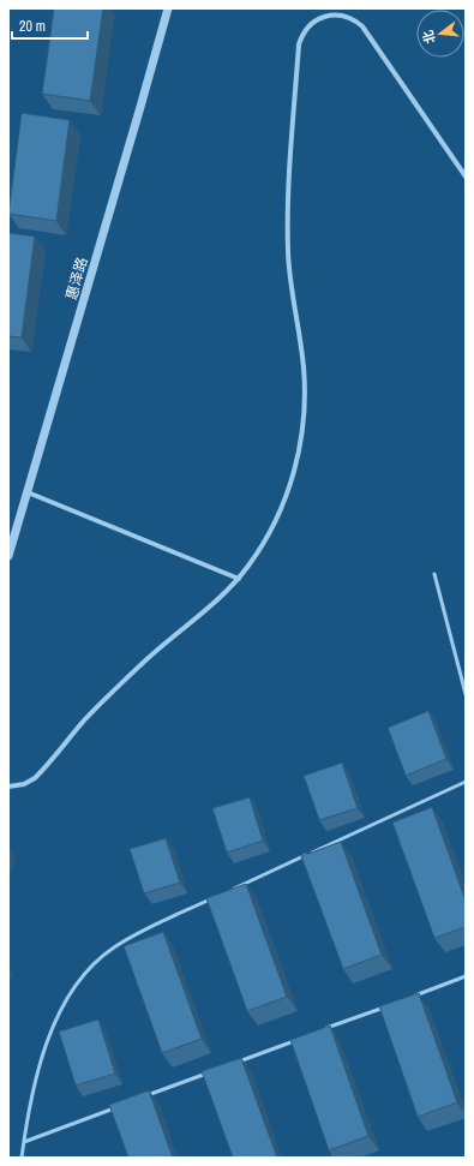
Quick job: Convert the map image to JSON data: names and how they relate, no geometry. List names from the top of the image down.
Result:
{
  "streets": {
    "street": ["惠泽路"]
  },
  "scale_bar": "20 m",
  "north": "left"
}
